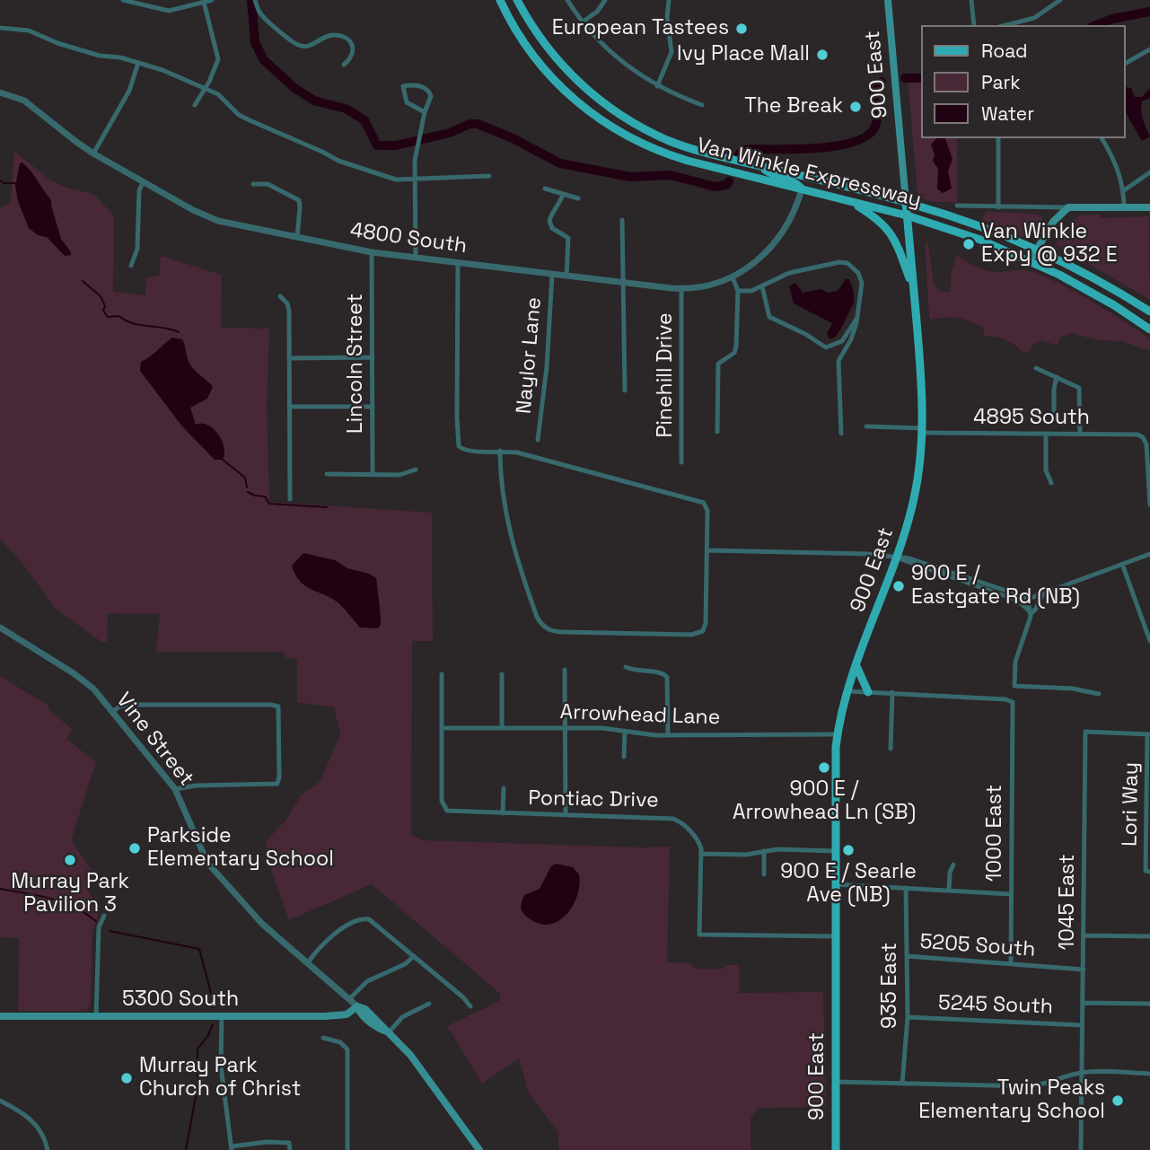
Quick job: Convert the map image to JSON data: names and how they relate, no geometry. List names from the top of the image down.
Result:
{
  "streets": {
    "main road": [
      "900 East",
      "Van Winkle Expressway",
      "Vine Street",
      "5300 South"
    ],
    "street": [
      "4800 South",
      "Naylor Lane",
      "Lincoln Street",
      "Pinehill Drive",
      "4895 South",
      "Arrowhead Lane",
      "Pontiac Drive",
      "Lori Way",
      "1000 East",
      "1045 East",
      "5205 South",
      "935 East",
      "5245 South"
    ]
  },
  "crossings": [
    ["900 East", "Van Winkle Expressway"],
    ["900 East", "4895 South"],
    ["900 East", "Arrowhead Lane"],
    ["Van Winkle Expressway", "4800 South"],
    ["4800 South", "Naylor Lane"],
    ["4800 South", "Lincoln Street"],
    ["4800 South", "Pinehill Drive"],
    ["Arrowhead Lane", "Pontiac Drive"],
    ["Vine Street", "5300 South"],
    ["Lori Way", "1045 East"],
    ["1000 East", "5205 South"],
    ["1045 East", "5205 South"],
    ["1045 East", "5245 South"],
    ["5205 South", "935 East"],
    ["935 East", "5245 South"]
  ],
  "places": [
    "European Tastees",
    "Ivy Place Mall",
    "The Break",
    "Van Winkle Expy @ 932 E",
    "900 E / Eastgate Rd (NB)",
    "900 E / Arrowhead Ln (SB)",
    "Parkside Elementary School",
    "900 E / Searle Ave (NB)",
    "Murray Park Pavilion 3",
    "Murray Park Church of Christ",
    "Twin Peaks Elementary School"
  ],
  "legend": ["Road", "Park", "Water"]
}
